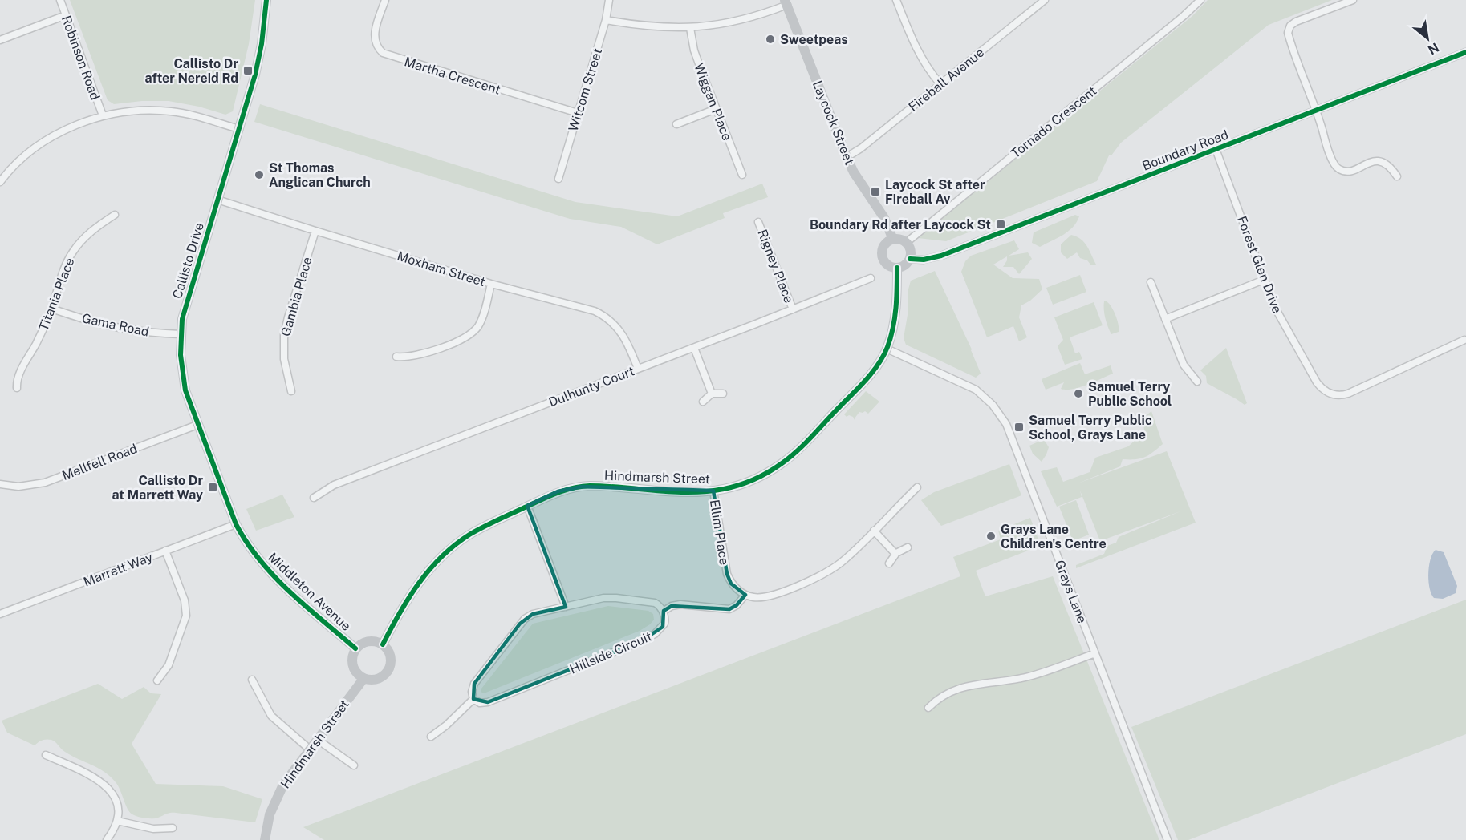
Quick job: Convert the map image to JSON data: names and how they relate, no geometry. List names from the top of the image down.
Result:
{
  "streets": {
    "street": [
      "Robinson Road",
      "Martha Crescent",
      "Fireball Avenue",
      "Witcom Street",
      "Wiggan Place",
      "Tornado Crescent",
      "Laycock Street",
      "Boundary Road",
      "Callisto Drive",
      "Forest Glen Drive",
      "Rigney Place",
      "Moxham Street",
      "Titania Place",
      "Gambia Place",
      "Gama Road",
      "Dulhunty Court",
      "Mellfell Road",
      "Hindmarsh Street",
      "Ellim Place",
      "Marrett Way",
      "Middleton Avenue",
      "Grays Lane",
      "Hillside Circuit"
    ]
  },
  "crossings": [
    ["Martha Crescent", "Witcom Street"],
    ["Fireball Avenue", "Laycock Street"],
    ["Tornado Crescent", "Laycock Street"],
    ["Tornado Crescent", "Boundary Road"],
    ["Tornado Crescent", "Hindmarsh Street"],
    ["Laycock Street", "Boundary Road"],
    ["Laycock Street", "Hindmarsh Street"],
    ["Boundary Road", "Forest Glen Drive"],
    ["Boundary Road", "Hindmarsh Street"],
    ["Callisto Drive", "Moxham Street"],
    ["Callisto Drive", "Gama Road"],
    ["Callisto Drive", "Mellfell Road"],
    ["Callisto Drive", "Marrett Way"],
    ["Callisto Drive", "Middleton Avenue"],
    ["Rigney Place", "Dulhunty Court"],
    ["Moxham Street", "Gambia Place"],
    ["Moxham Street", "Dulhunty Court"],
    ["Titania Place", "Gama Road"],
    ["Hindmarsh Street", "Ellim Place"],
    ["Hindmarsh Street", "Middleton Avenue"],
    ["Hindmarsh Street", "Grays Lane"],
    ["Marrett Way", "Middleton Avenue"]
  ],
  "places": {
    "other": [
      "Sweetpeas",
      "St Thomas Anglican Church",
      "Samuel Terry Public School",
      "Grays Lane Children's Centre"
    ],
    "transit": [
      "Callisto Dr after Nereid Rd",
      "Laycock St after Fireball Av",
      "Boundary Rd after Laycock St",
      "Samuel Terry Public School, Grays Lane",
      "Callisto Dr at Marrett Way"
    ]
  },
  "north": "bottom right"
}
